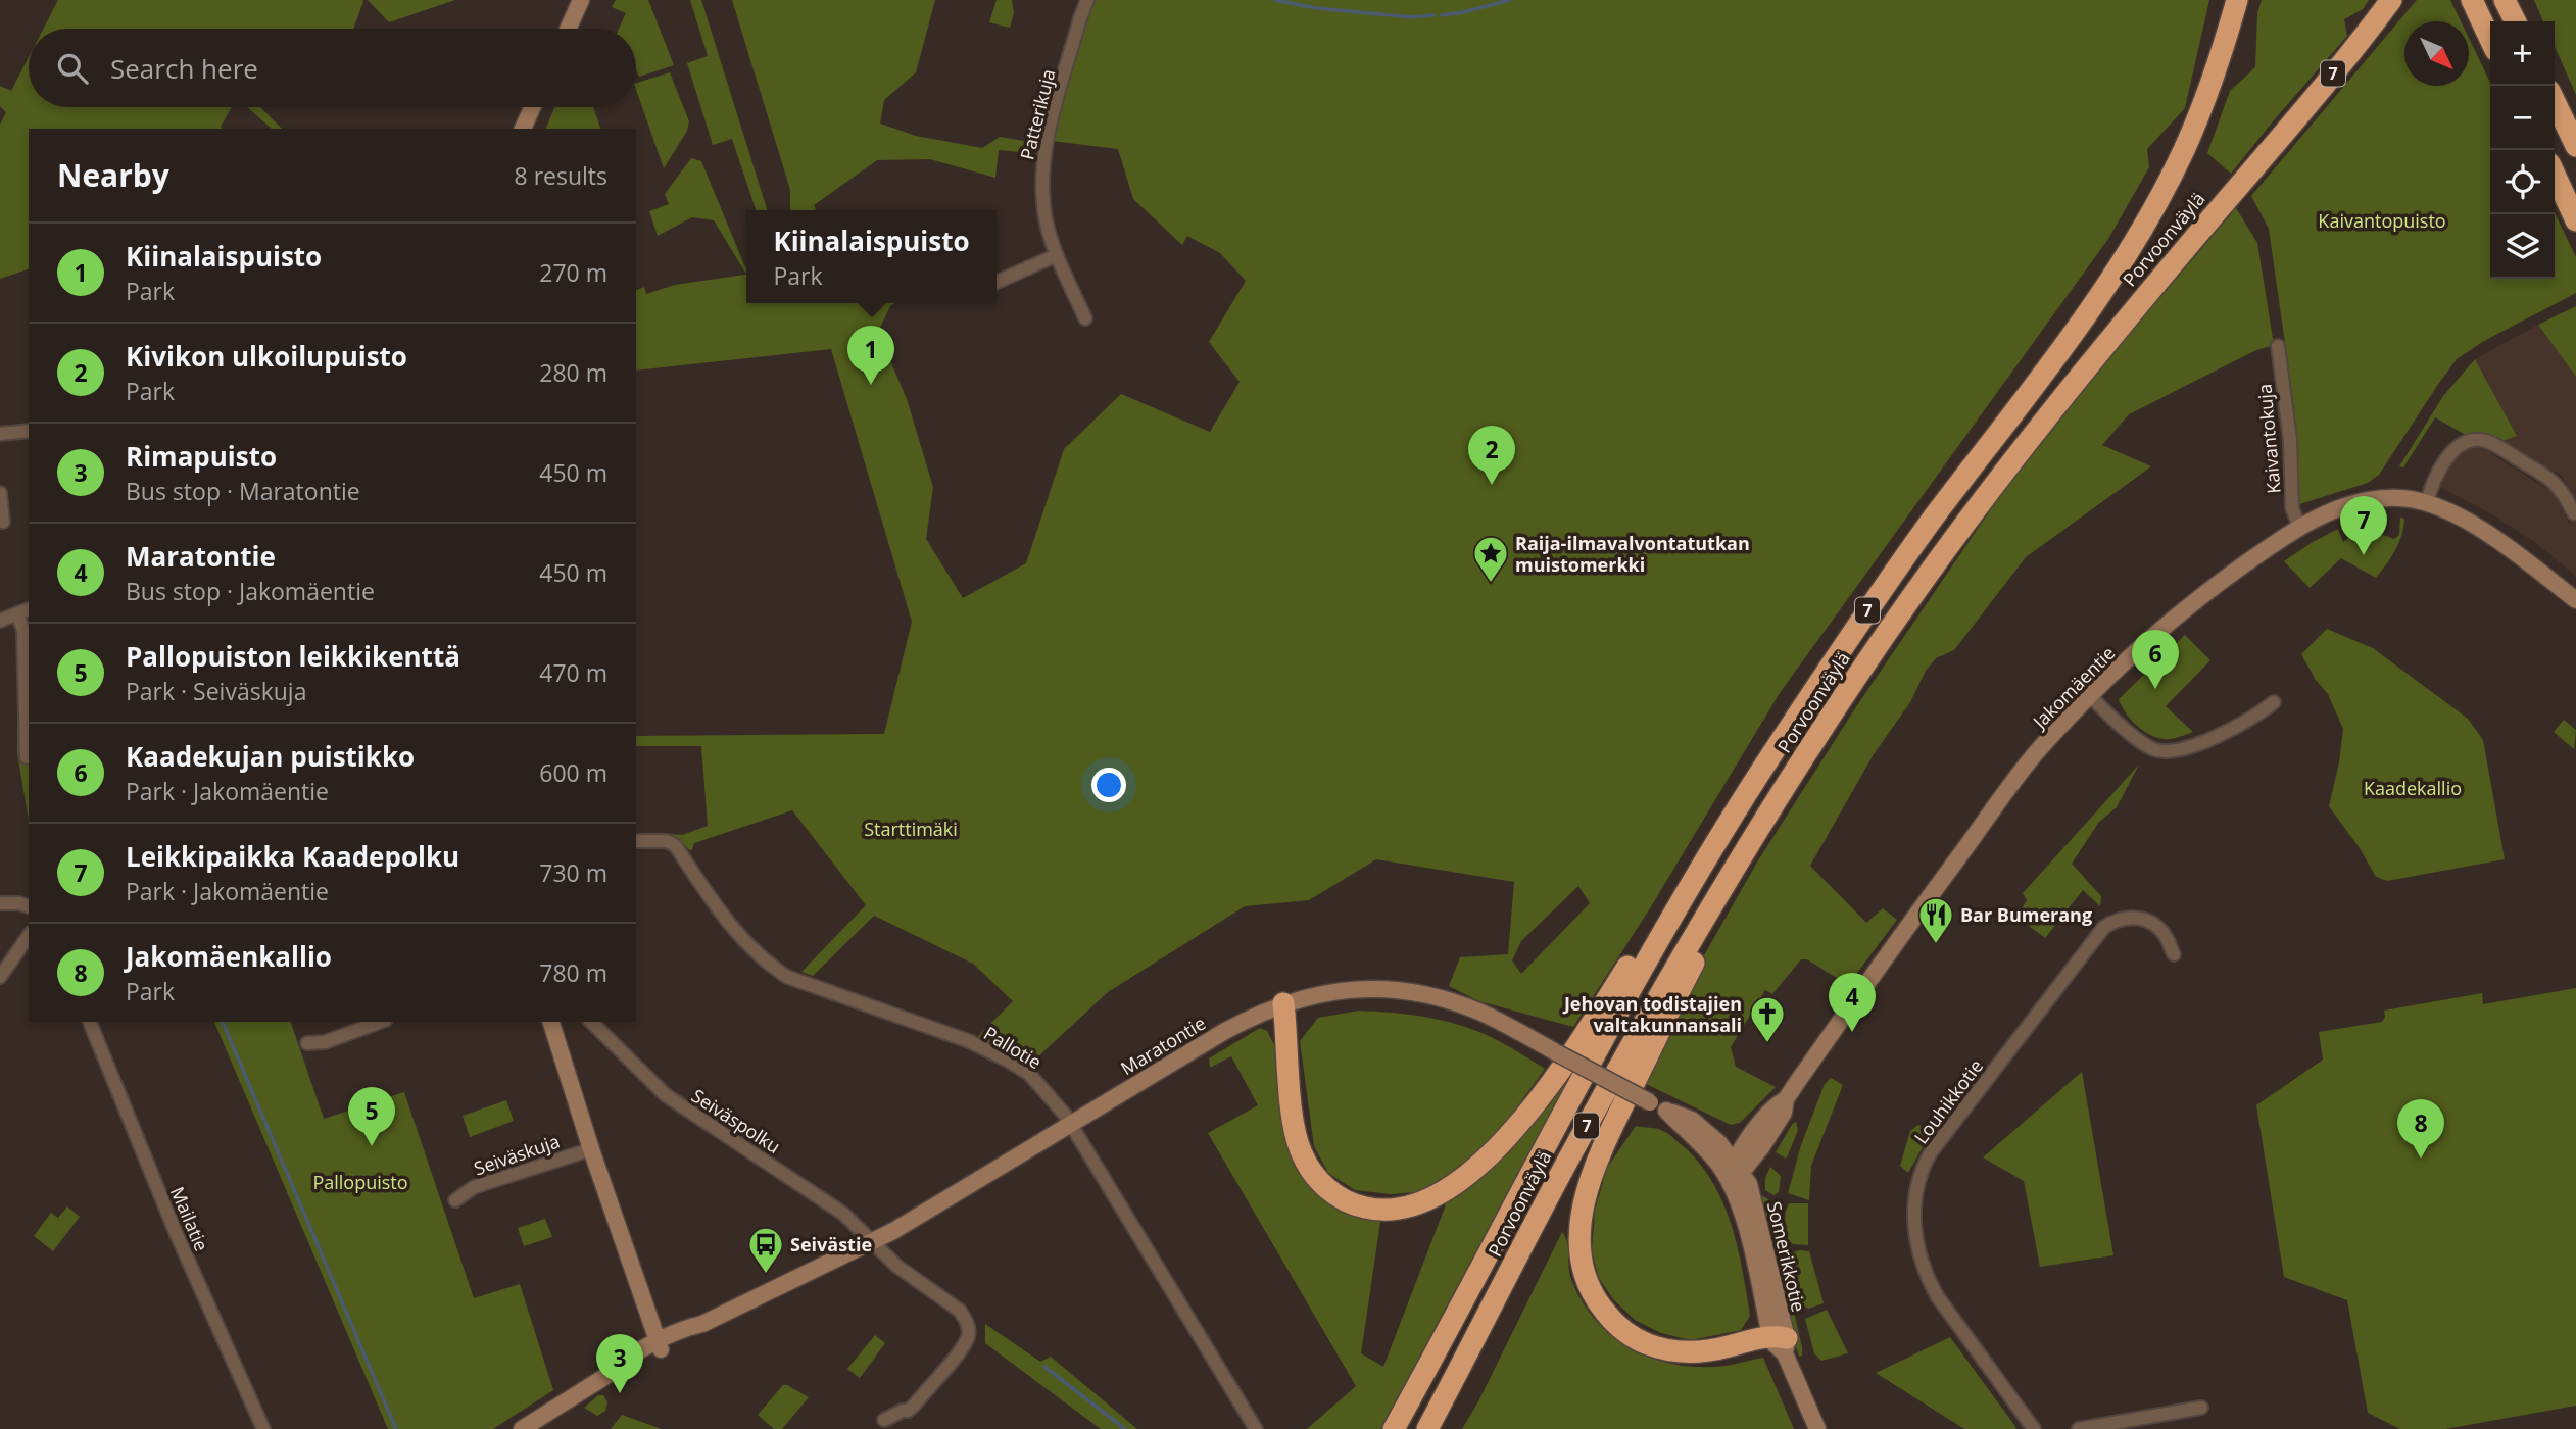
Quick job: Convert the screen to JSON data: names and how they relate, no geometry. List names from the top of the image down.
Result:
{
  "streets": {
    "highway": ["7", "Porvoonväylä"],
    "main road": ["Jakomäentie", "Maratontie", "Somerikkotie"],
    "street": [
      "Patterikuja",
      "Kaivantokuja",
      "Pallotie",
      "Louhikkotie",
      "Seiväspolku",
      "Seiväskuja",
      "Mailatie"
    ]
  },
  "crossings": [
    ["Kaivantokuja", "Jakomäentie"],
    ["Jakomäentie", "Maratontie"],
    ["Jakomäentie", "Somerikkotie"],
    ["Maratontie", "Pallotie"],
    ["Maratontie", "Seiväspolku"],
    ["Maratontie", "Somerikkotie"]
  ],
  "parks": [
    "Kaivantopuisto",
    "Kaadekallio",
    "Starttimäki",
    "Pallopuisto"
  ],
  "places": {
    "place": ["Raija-ilmavalvontatutkan muistomerkki"],
    "restaurant": ["Bar Bumerang"],
    "church": ["Jehovan todistajien valtakunnansali"],
    "bus stop": ["Seivästie"]
  },
  "north": "bottom right",
  "page": {
    "map_buttons": ["+", "−"],
    "search": "Search here",
    "heading": ["Nearby", "8 results"],
    "popup": ["Kiinalaispuisto", "Park"],
    "list": [
      {
        "mark": "1",
        "name": "Kiinalaispuisto",
        "note": "Park",
        "value": "270 m"
      },
      {
        "mark": "2",
        "name": "Kivikon ulkoilupuisto",
        "note": "Park",
        "value": "280 m"
      },
      {
        "mark": "3",
        "name": "Rimapuisto",
        "note": "Bus stop · Maratontie",
        "value": "450 m"
      },
      {
        "mark": "4",
        "name": "Maratontie",
        "note": "Bus stop · Jakomäentie",
        "value": "450 m"
      },
      {
        "mark": "5",
        "name": "Pallopuiston leikkikenttä",
        "note": "Park · Seiväskuja",
        "value": "470 m"
      },
      {
        "mark": "6",
        "name": "Kaadekujan puistikko",
        "note": "Park · Jakomäentie",
        "value": "600 m"
      },
      {
        "mark": "7",
        "name": "Leikkipaikka Kaadepolku",
        "note": "Park · Jakomäentie",
        "value": "730 m"
      },
      {
        "mark": "8",
        "name": "Jakomäenkallio",
        "note": "Park",
        "value": "780 m"
      }
    ],
    "pins": [
      "1",
      "2",
      "7",
      "6",
      "4",
      "5",
      "8",
      "3"
    ]
  }
}
